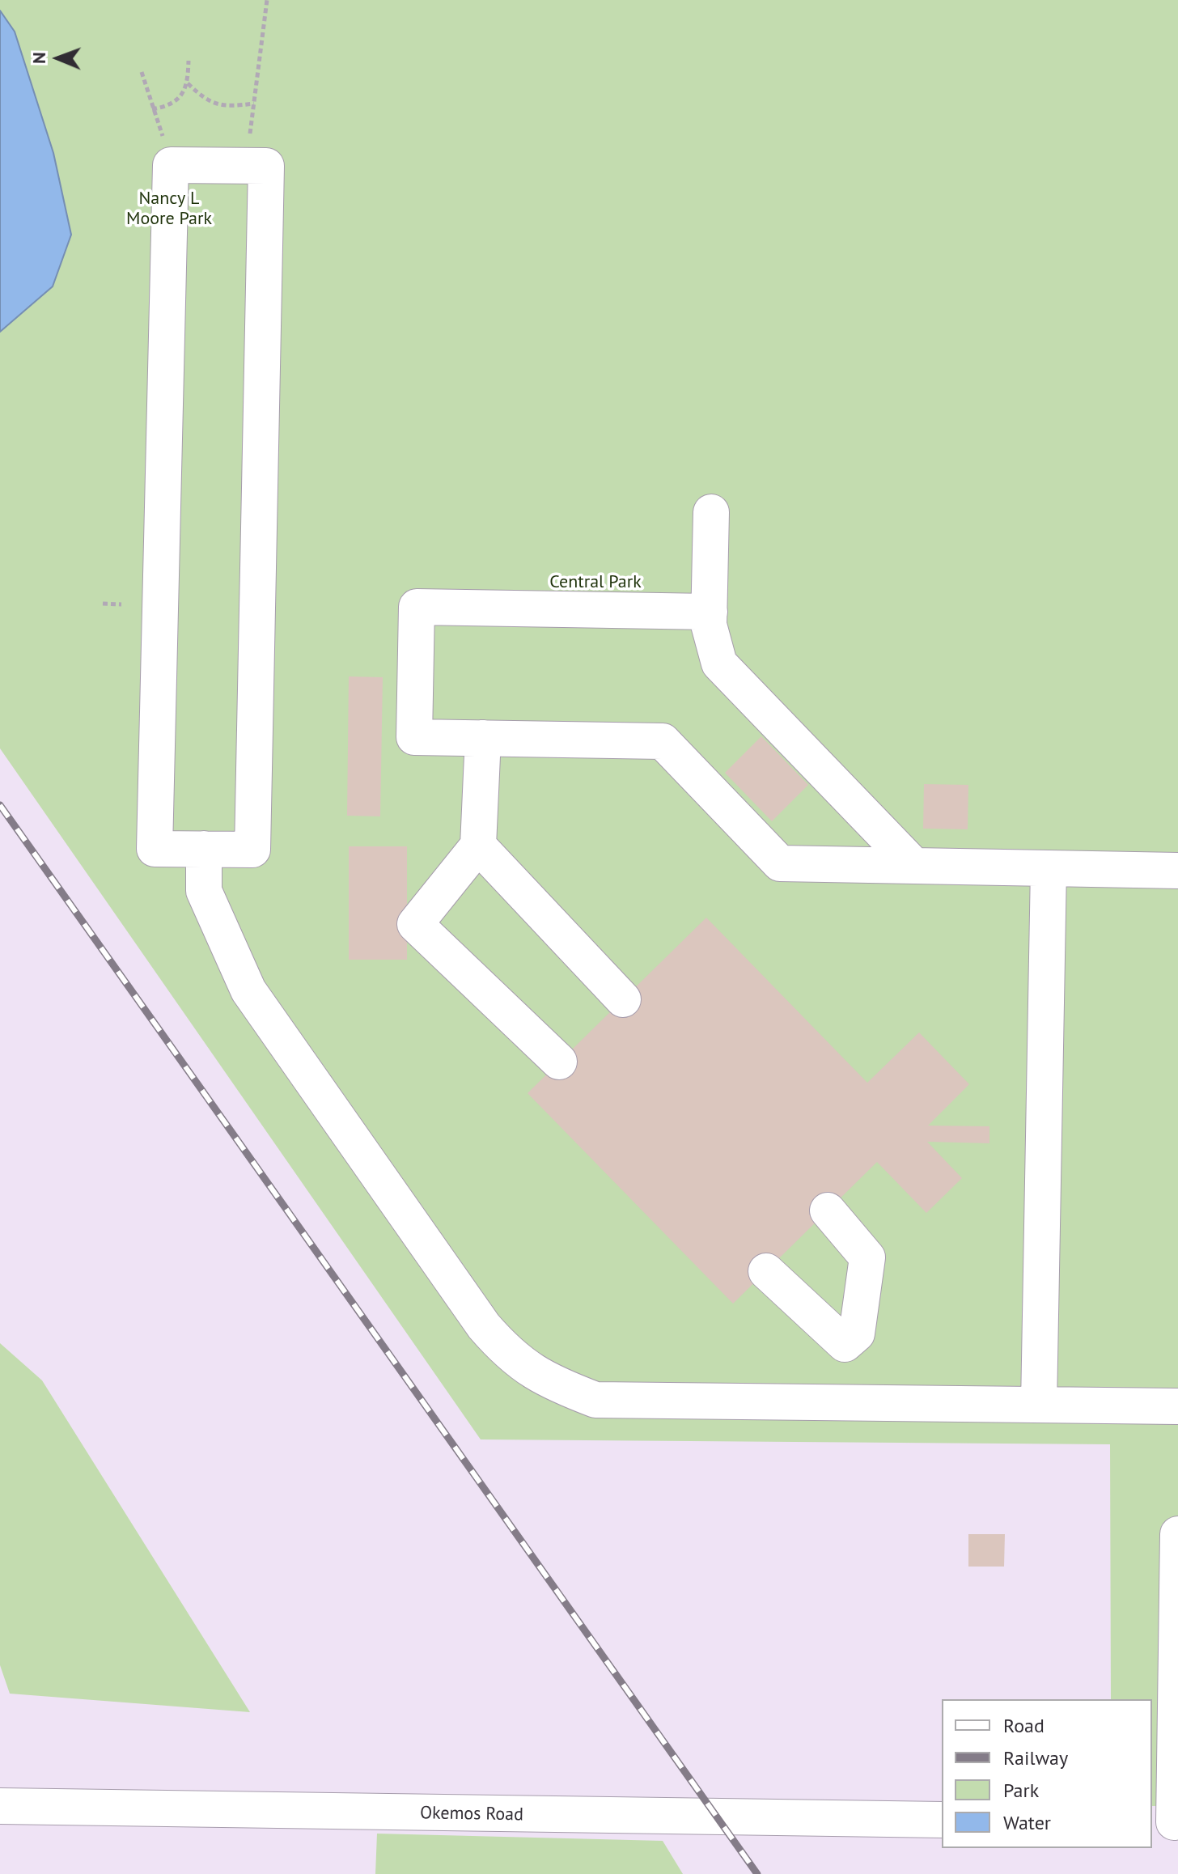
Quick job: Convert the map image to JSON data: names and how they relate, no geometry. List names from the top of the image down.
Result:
{
  "streets": {
    "street": ["Okemos Road"]
  },
  "parks": ["Nancy L Moore Park", "Central Park"],
  "legend": [
    "Road",
    "Railway",
    "Park",
    "Water"
  ],
  "north": "left"
}
